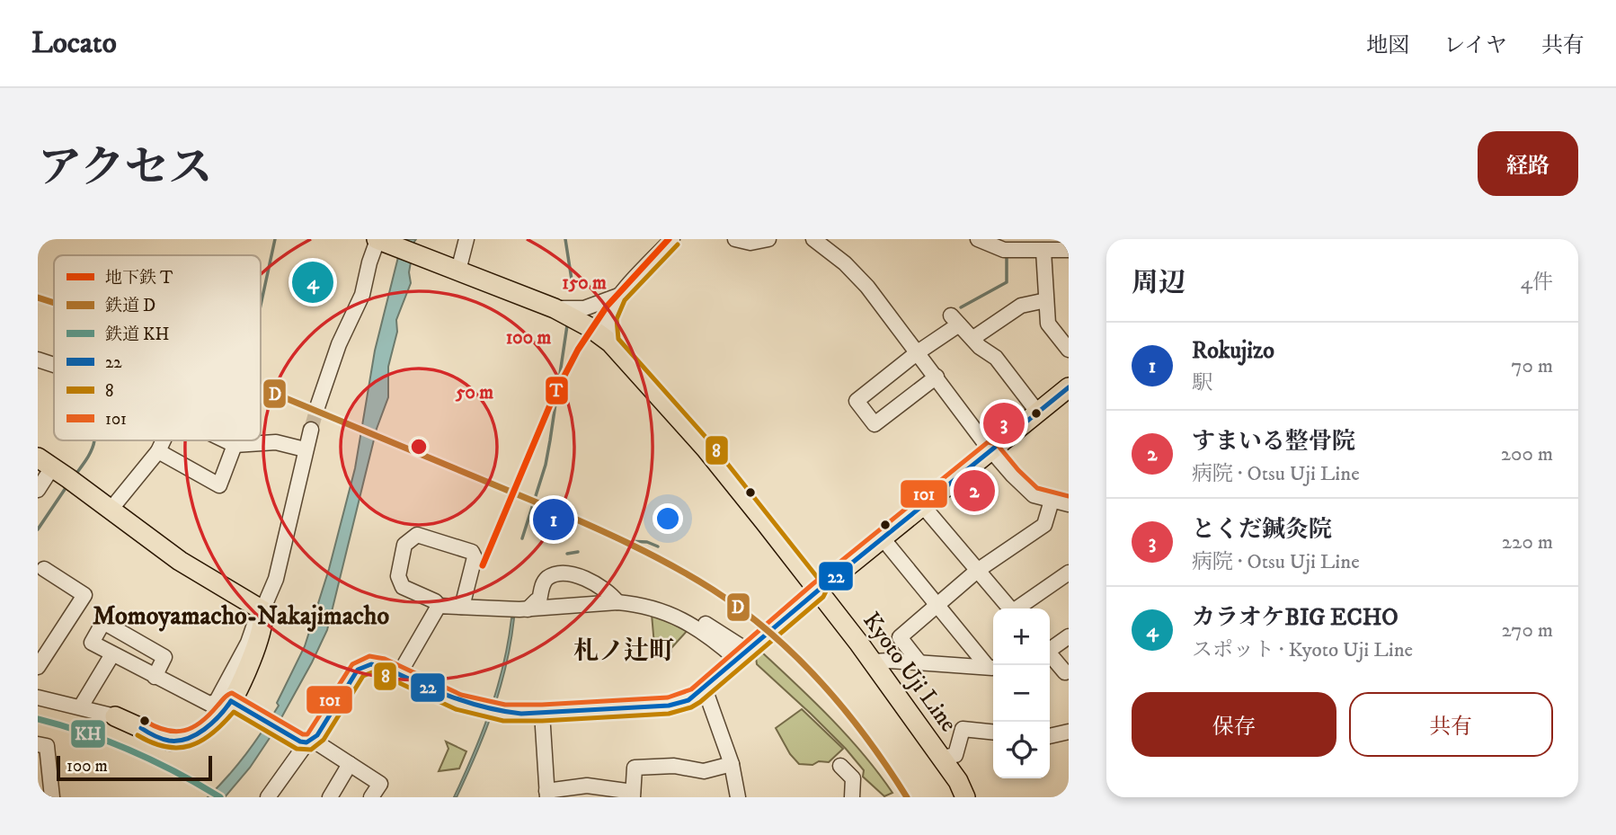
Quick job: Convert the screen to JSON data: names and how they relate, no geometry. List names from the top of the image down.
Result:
{
  "streets": {
    "main road": ["Kyoto Uji Line"]
  },
  "districts": ["Momoyamacho-Nakajimacho", "札ノ辻町"],
  "lines": [
    "metro line T",
    "transit line 8",
    "rail line D",
    "transit line 22",
    "transit line 101",
    "rail line KH"
  ],
  "legend": [
    "地下鉄 T",
    "鉄道 D",
    "鉄道 KH",
    "22",
    "8",
    "101"
  ],
  "scale_bar": "100 m",
  "page": {
    "header": "Locato",
    "nav": ["地図", "レイヤ", "共有"],
    "title": "アクセス",
    "buttons": [
      "経路",
      ["保存", "共有"]
    ],
    "heading": ["周辺", "4件"],
    "pins": [
      "4",
      "3",
      "2",
      "1"
    ],
    "list": [
      {
        "mark": "1",
        "name": "Rokujizo",
        "note": "駅",
        "value": "70 m"
      },
      {
        "mark": "2",
        "name": "すまいる整骨院",
        "note": "病院 · Otsu Uji Line",
        "value": "200 m"
      },
      {
        "mark": "3",
        "name": "とくだ鍼灸院",
        "note": "病院 · Otsu Uji Line",
        "value": "220 m"
      },
      {
        "mark": "4",
        "name": "カラオケBIG ECHO",
        "note": "スポット · Kyoto Uji Line",
        "value": "270 m"
      }
    ],
    "map_buttons": ["+", "−"],
    "scale": "100 m"
  },
  "rings": ["150 m", "100 m", "50 m"]
}
